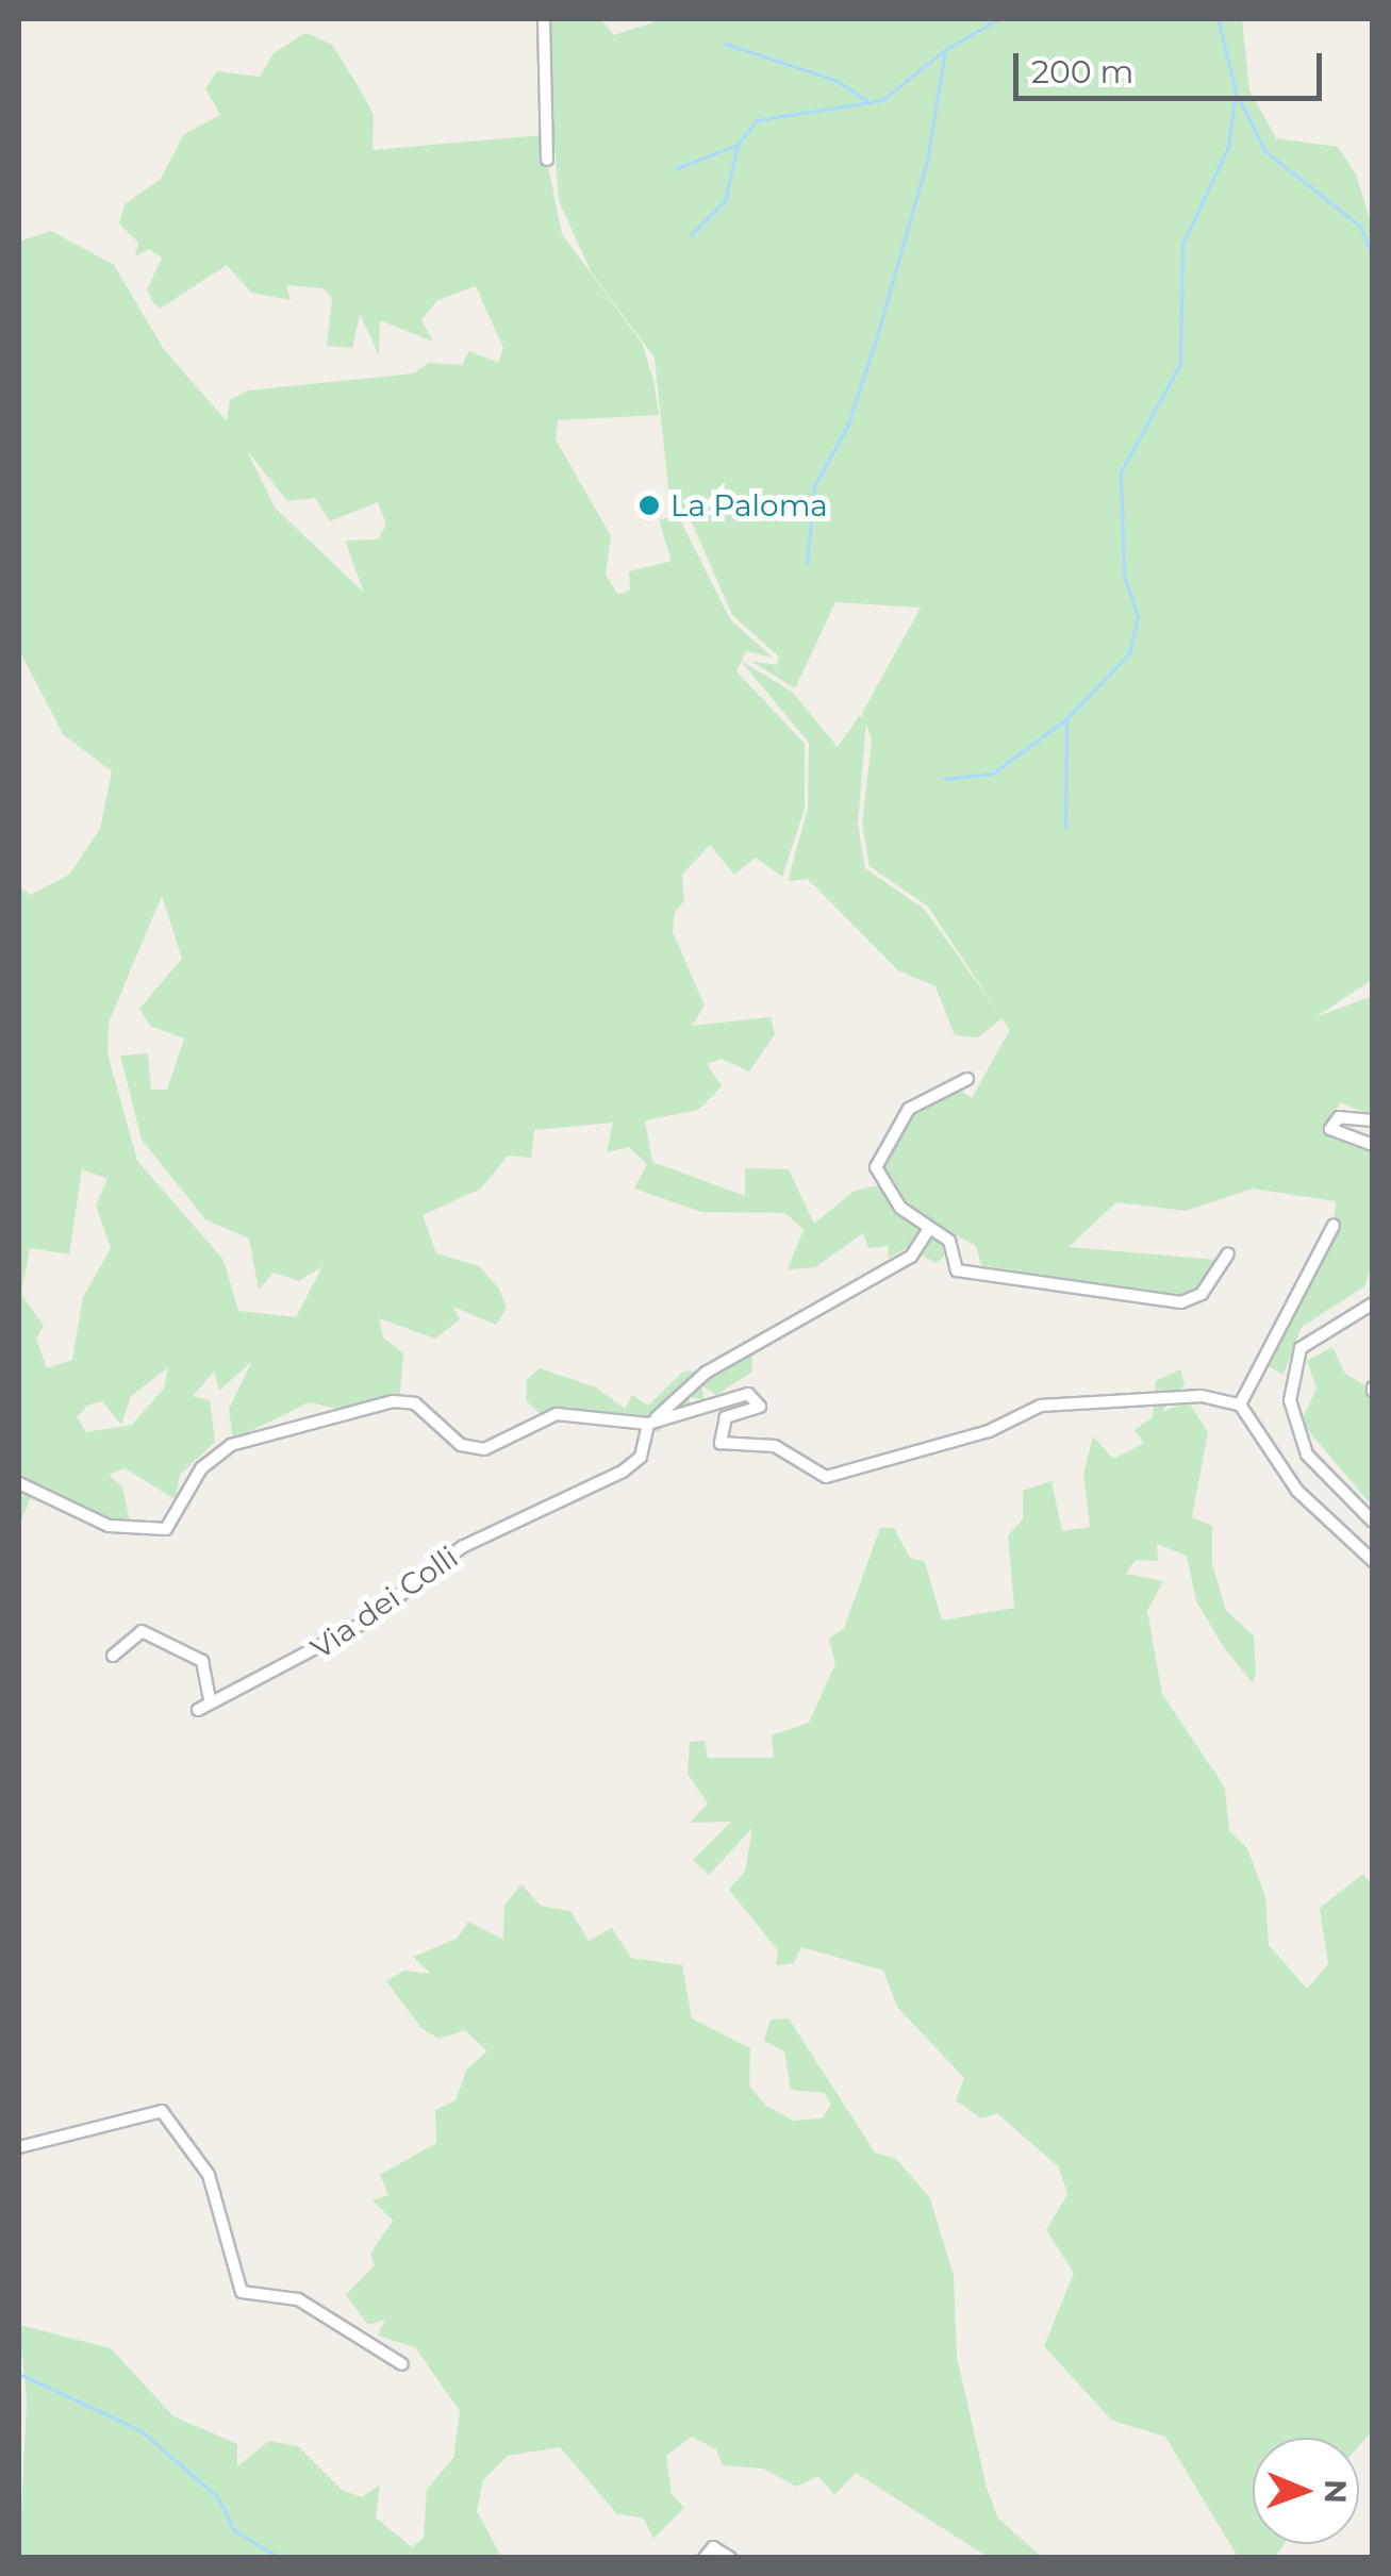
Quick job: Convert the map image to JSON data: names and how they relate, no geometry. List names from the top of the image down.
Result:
{
  "streets": {
    "street": ["Via dei Colli"]
  },
  "places": ["La Paloma"],
  "scale_bar": "200 m",
  "north": "right"
}
